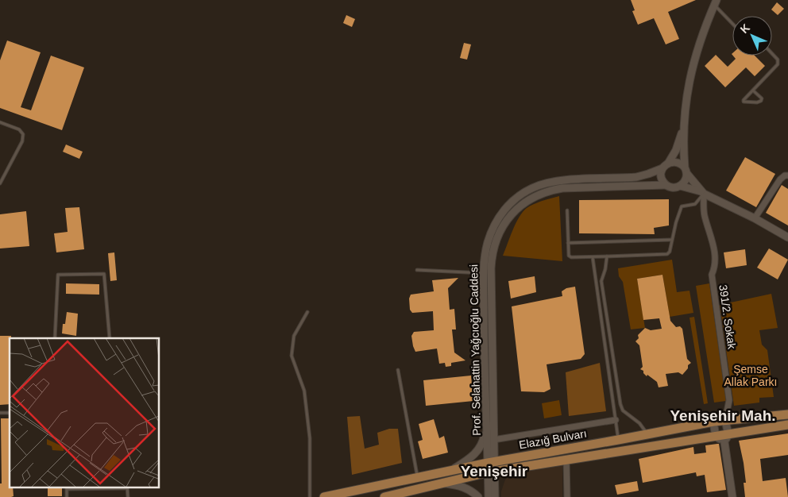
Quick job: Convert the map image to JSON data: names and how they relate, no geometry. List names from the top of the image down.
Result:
{
  "streets": {
    "main road": ["Elazığ Bulvarı"],
    "street": ["391/2. Sokak", "Prof. Selahattin Yağcıoğlu Caddesi"]
  },
  "crossings": [
    ["391/2. Sokak", "Elazığ Bulvarı"],
    ["Prof. Selahattin Yağcıoğlu Caddesi", "Elazığ Bulvarı"]
  ],
  "districts": ["Yenişehir Mah.", "Yenişehir"],
  "parks": ["Şemse Allak Parkı"],
  "north": "top left"
}
